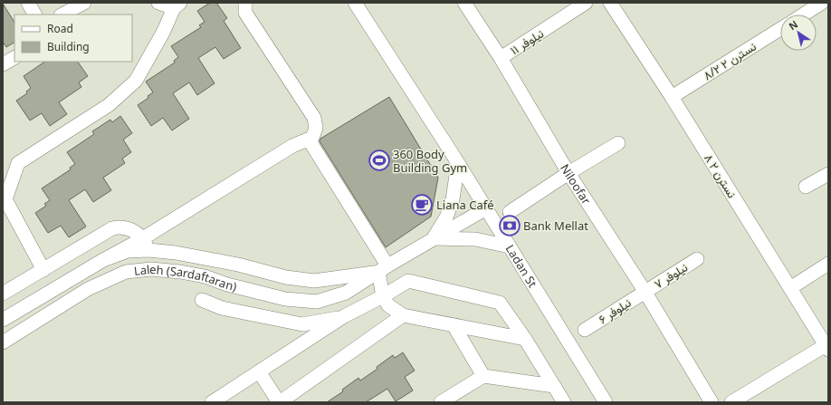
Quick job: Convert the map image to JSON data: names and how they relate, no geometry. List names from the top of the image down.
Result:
{
  "streets": {
    "street": [
      "۱۱ نیلوفر",
      "۸/۲ نسترن ۲",
      "۸ نسترن ۲",
      "Niloofar",
      "Ladan St",
      "۷ نیلوفر",
      "Laleh (Sardaftaran)",
      "۶ نیلوفر"
    ]
  },
  "crossings": [
    ["۱۱ نیلوفر", "Niloofar"],
    ["۸/۲ نسترن ۲", "۸ نسترن ۲"],
    ["Niloofar", "۷ نیلوفر"],
    ["Niloofar", "۶ نیلوفر"],
    ["Ladan St", "Laleh (Sardaftaran)"],
    ["۷ نیلوفر", "۶ نیلوفر"]
  ],
  "places": {
    "sports": ["360 Body Building Gym"],
    "cafe": ["Liana Café"],
    "bank": ["Bank Mellat"]
  },
  "legend": ["Road", "Building"],
  "north": "top left"
}
